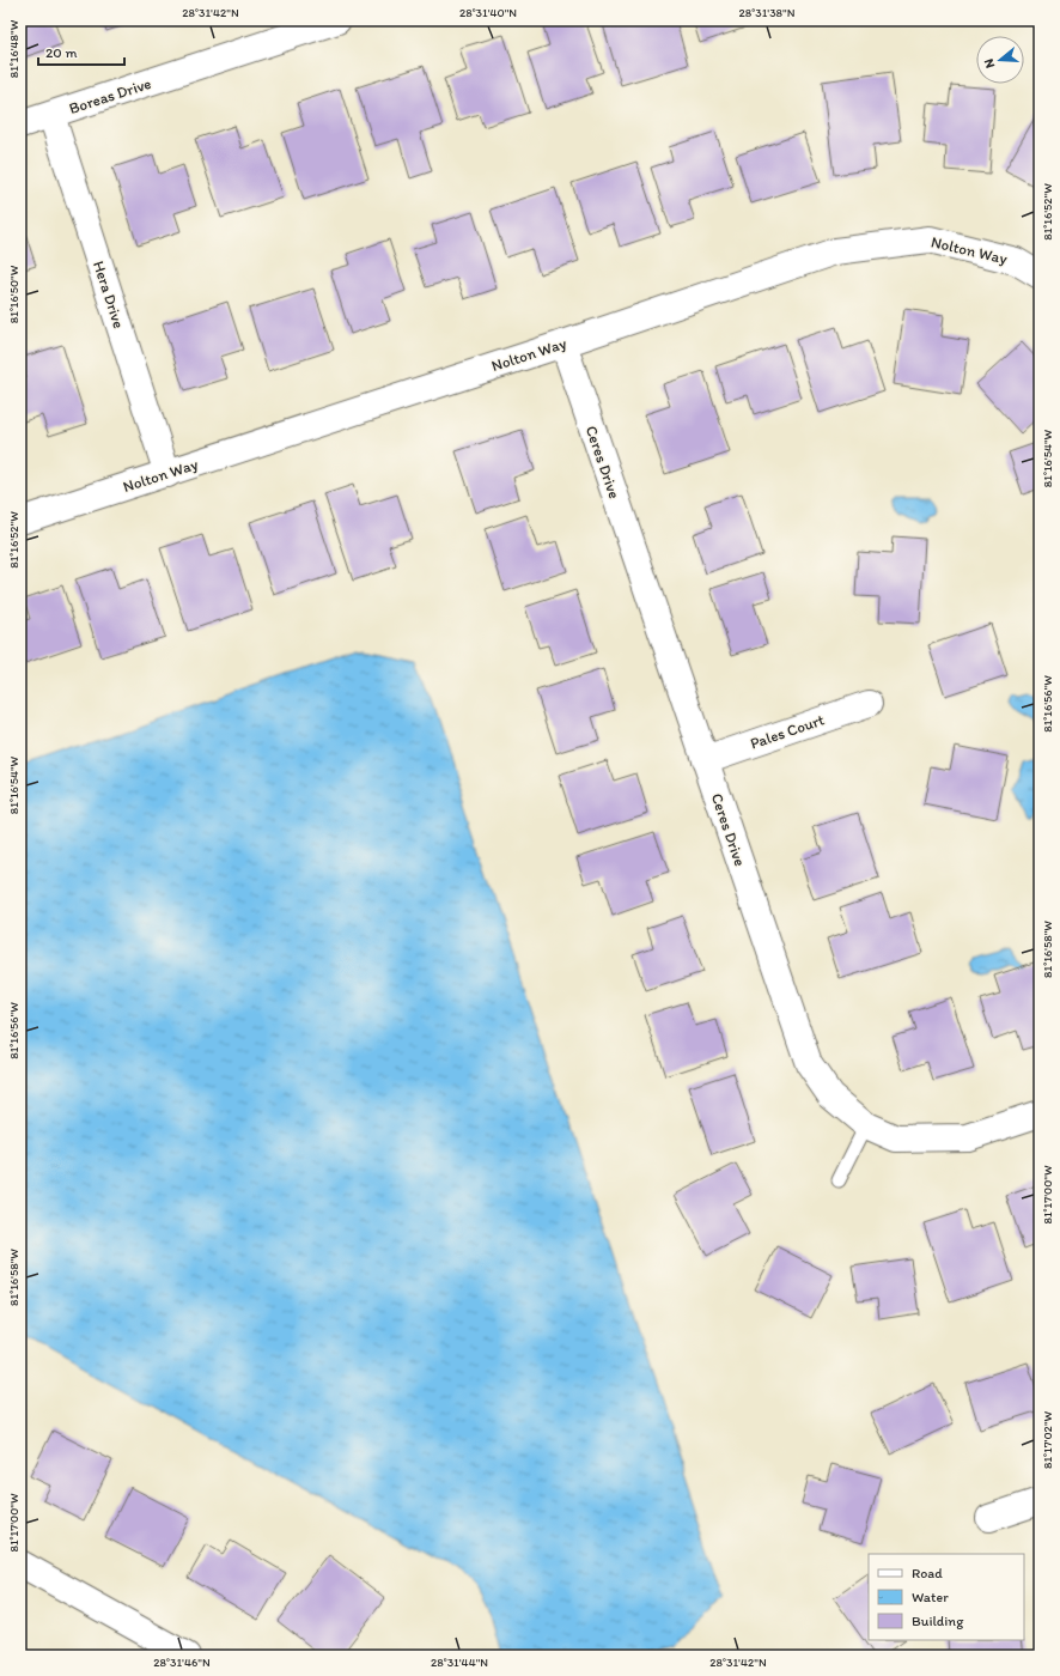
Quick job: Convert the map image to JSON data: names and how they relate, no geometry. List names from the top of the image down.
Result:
{
  "streets": {
    "street": [
      "Boreas Drive",
      "Nolton Way",
      "Hera Drive",
      "Ceres Drive",
      "Pales Court"
    ]
  },
  "crossings": [
    ["Boreas Drive", "Hera Drive"],
    ["Nolton Way", "Hera Drive"],
    ["Nolton Way", "Ceres Drive"],
    ["Ceres Drive", "Pales Court"]
  ],
  "legend": ["Road", "Water", "Building"],
  "scale_bar": "20 m",
  "north": "left",
  "coordinates": [
    "28°31'42\"N",
    "28°31'40\"N",
    "28°31'38\"N",
    "81°16'48\"W",
    "81°16'52\"W",
    "81°16'50\"W",
    "81°16'54\"W",
    "81°16'56\"W",
    "81°16'58\"W",
    "81°17'00\"W",
    "81°17'02\"W",
    "28°31'46\"N",
    "28°31'44\"N"
  ]
}
